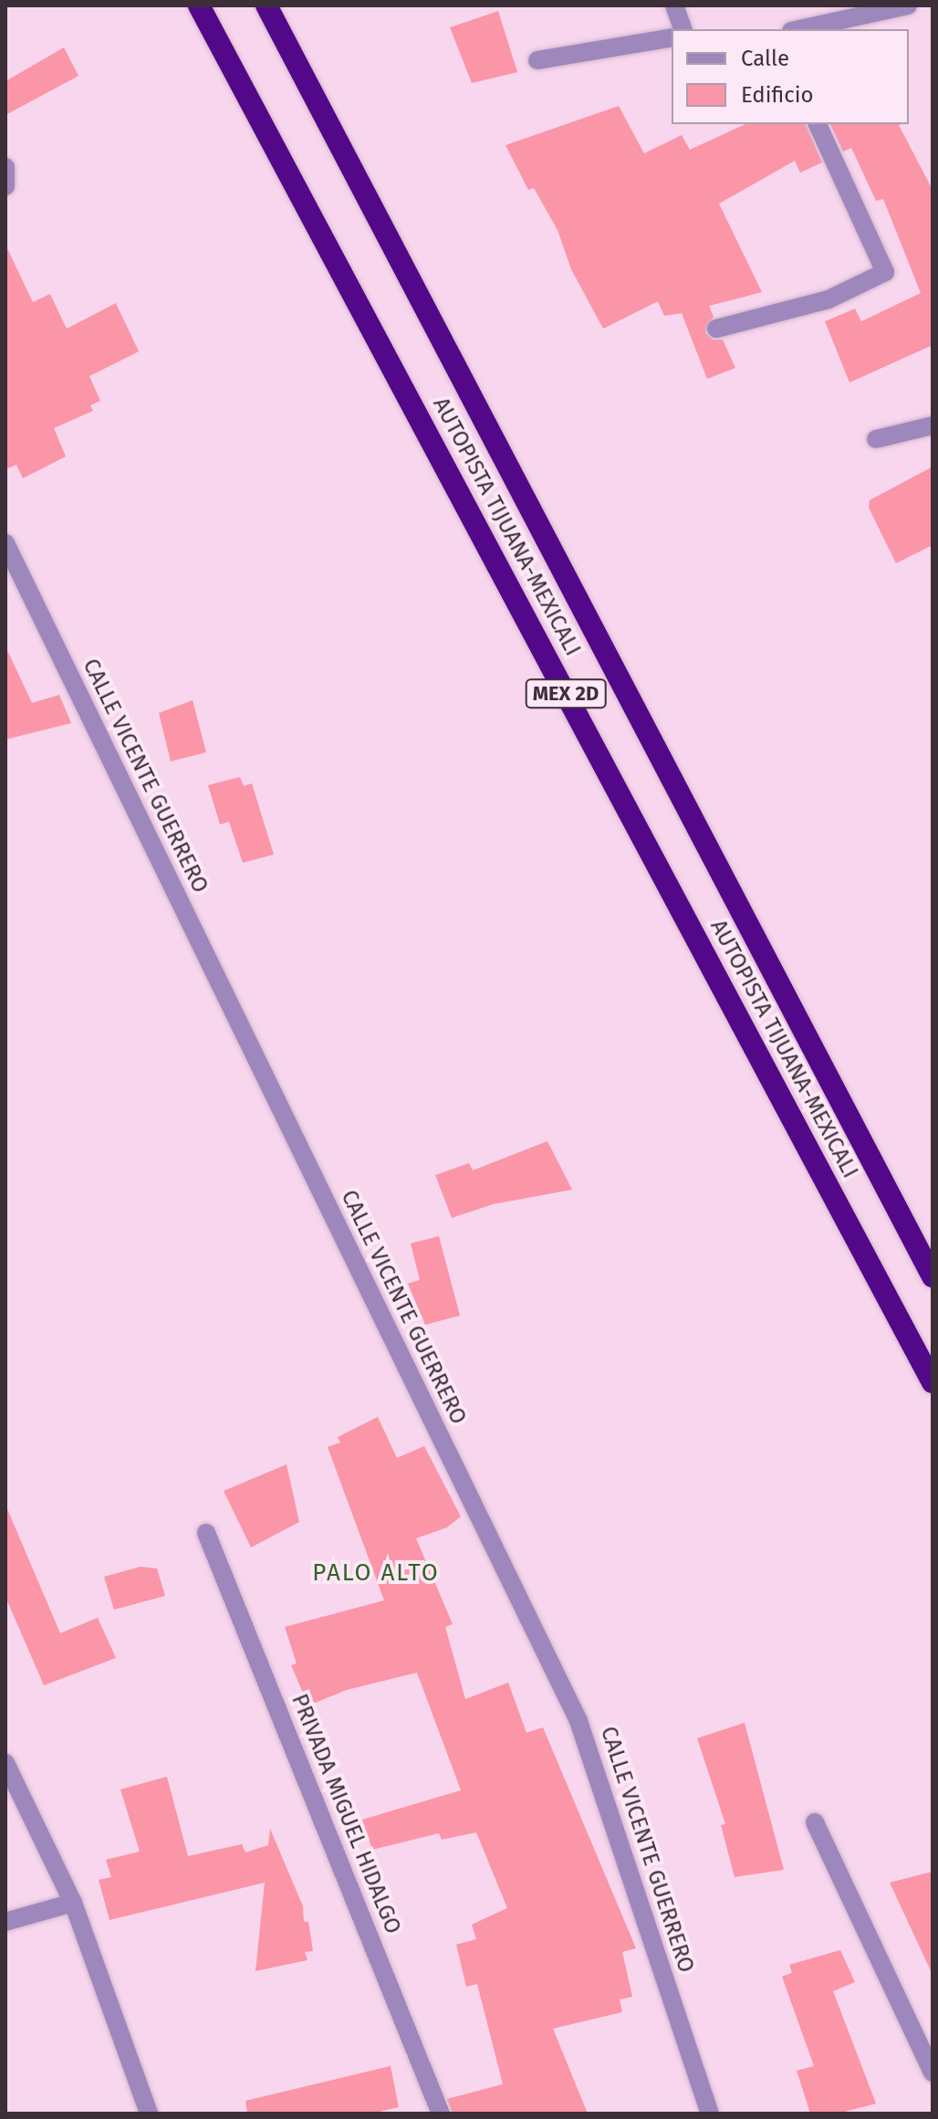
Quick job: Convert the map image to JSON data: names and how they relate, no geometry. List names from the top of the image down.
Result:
{
  "streets": {
    "highway": ["AUTOPISTA TIJUANA-MEXICALI", "MEX 2D"],
    "street": ["CALLE VICENTE GUERRERO", "PRIVADA MIGUEL HIDALGO"]
  },
  "districts": ["PALO ALTO"],
  "legend": ["Calle", "Edificio"]
}
